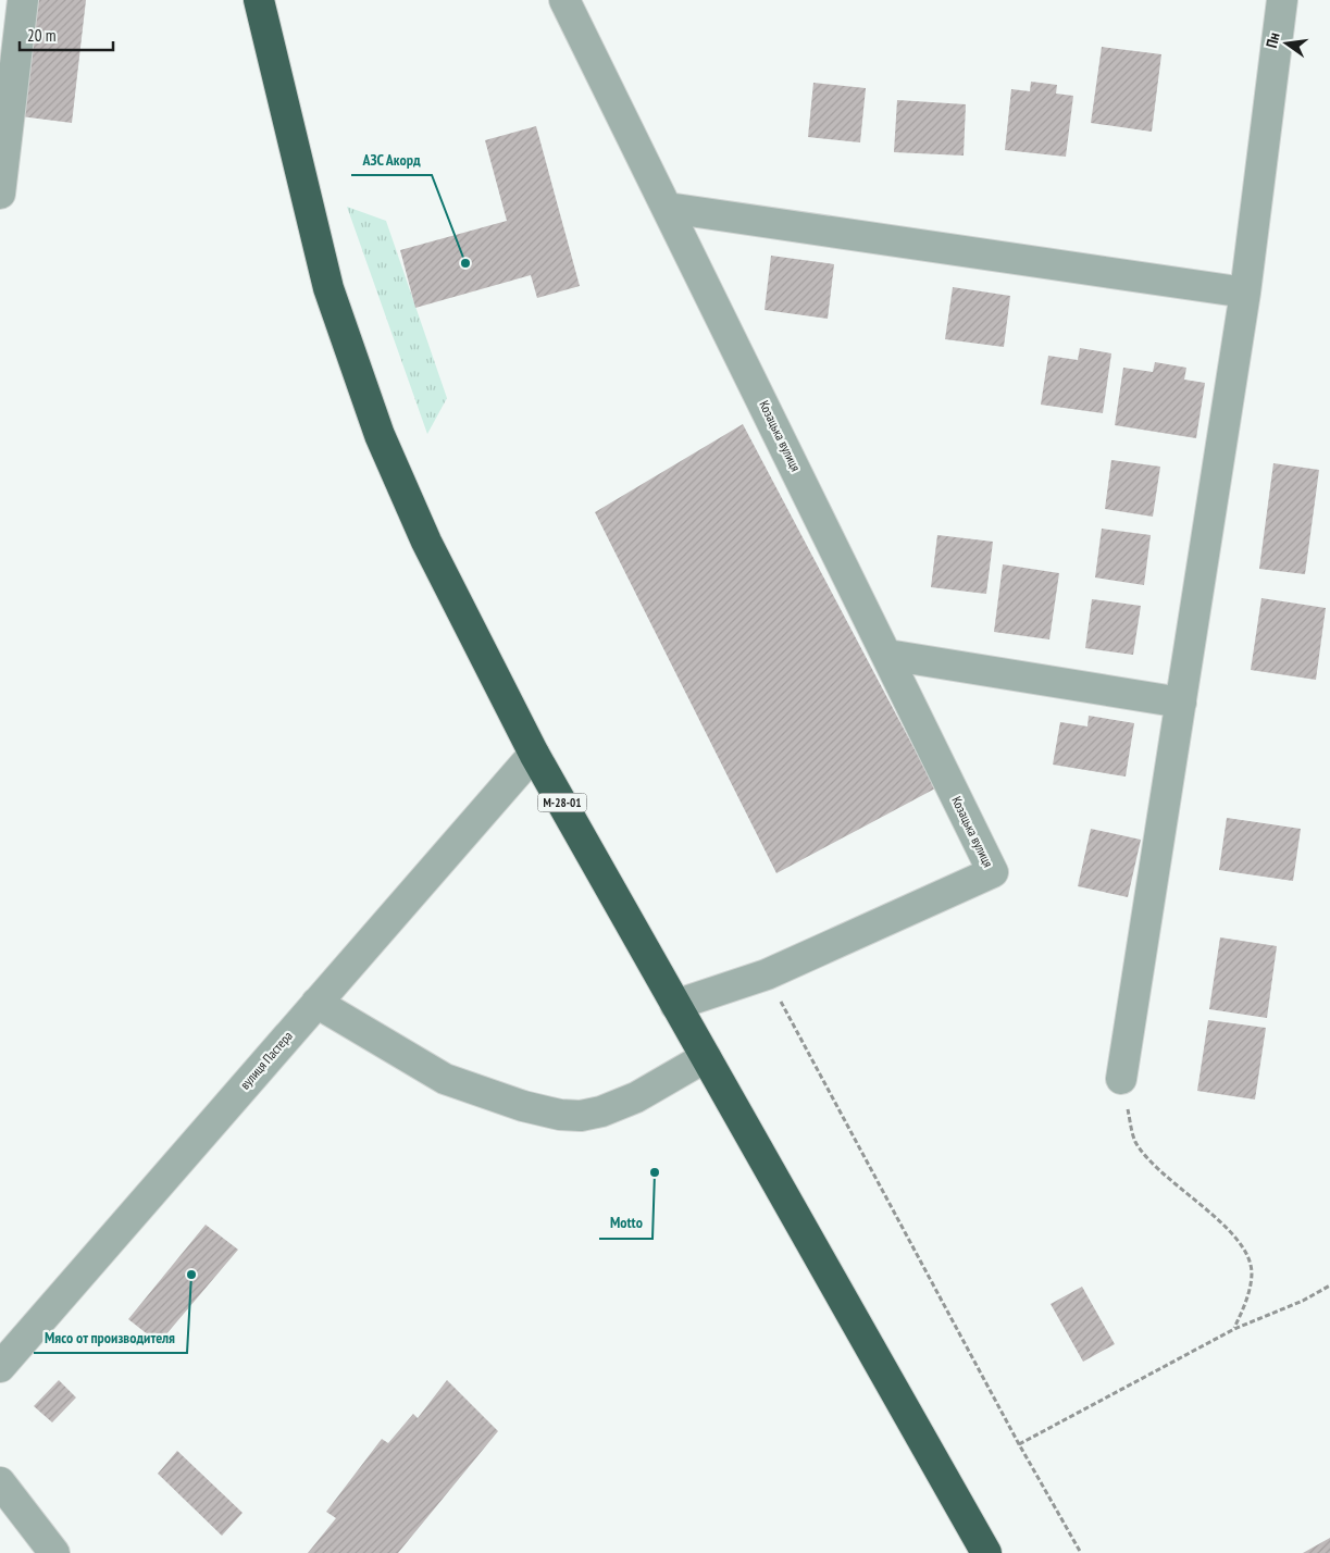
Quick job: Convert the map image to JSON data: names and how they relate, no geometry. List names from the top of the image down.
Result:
{
  "streets": {
    "highway": ["М-28-01"],
    "street": ["Козацька вулиця", "вулиця Пастера"]
  },
  "crossings": [
    ["М-28-01", "вулиця Пастера"]
  ],
  "places": ["АЗС Акорд", "Motto", "Мясо от производителя"],
  "scale_bar": "20 m",
  "north": "left"
}
